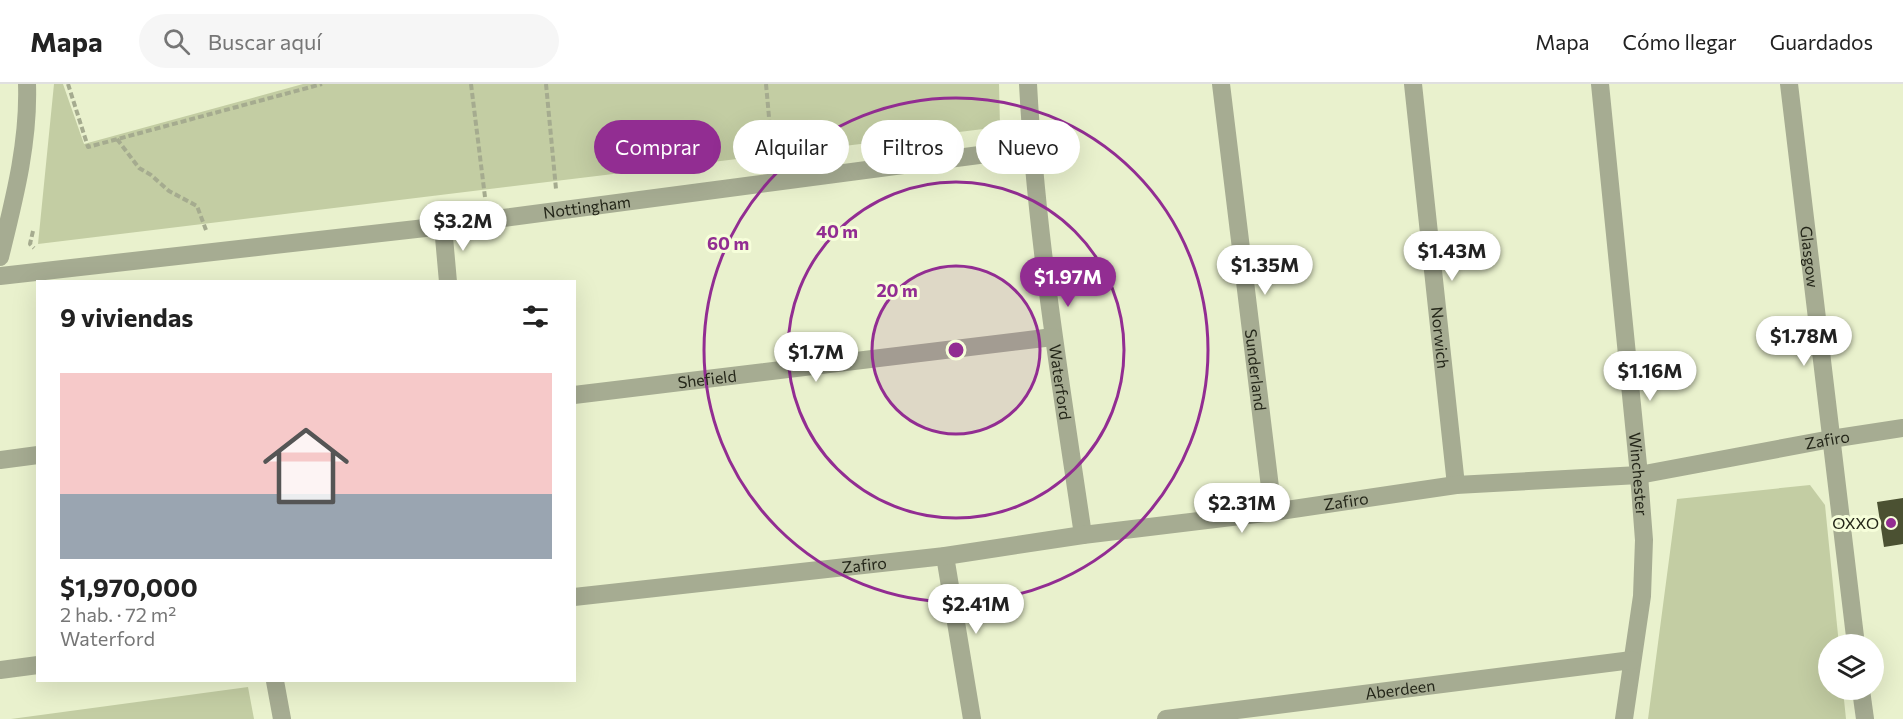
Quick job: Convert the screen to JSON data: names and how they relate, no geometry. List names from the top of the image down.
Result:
{
  "streets": {
    "street": [
      "Nottingham",
      "Glasgow",
      "Norwich",
      "Sunderland",
      "Shefield",
      "Waterford",
      "Zafiro",
      "Winchester",
      "Aberdeen"
    ]
  },
  "crossings": [
    ["Glasgow", "Zafiro"],
    ["Norwich", "Zafiro"],
    ["Sunderland", "Zafiro"],
    ["Shefield", "Waterford"],
    ["Waterford", "Zafiro"],
    ["Zafiro", "Winchester"],
    ["Winchester", "Aberdeen"]
  ],
  "places": ["OXXO"],
  "page": {
    "header": "Mapa",
    "search": "Buscar aquí",
    "nav": ["Mapa", "Cómo llegar", "Guardados"],
    "chip": [
      "Comprar",
      "Alquilar",
      "Filtros",
      "Nuevo"
    ],
    "price": [
      "$3.2M",
      "$1.43M",
      "$1.35M",
      "$1.97M",
      "$1.78M",
      "$1.7M",
      "$1.16M",
      "$2.31M",
      "$2.41M"
    ],
    "heading": "9 viviendas",
    "list": [
      {
        "name": "$1,970,000",
        "note": "2 hab. · 72 m² · Waterford"
      }
    ]
  },
  "rings": ["40 m", "60 m", "20 m"]
}
